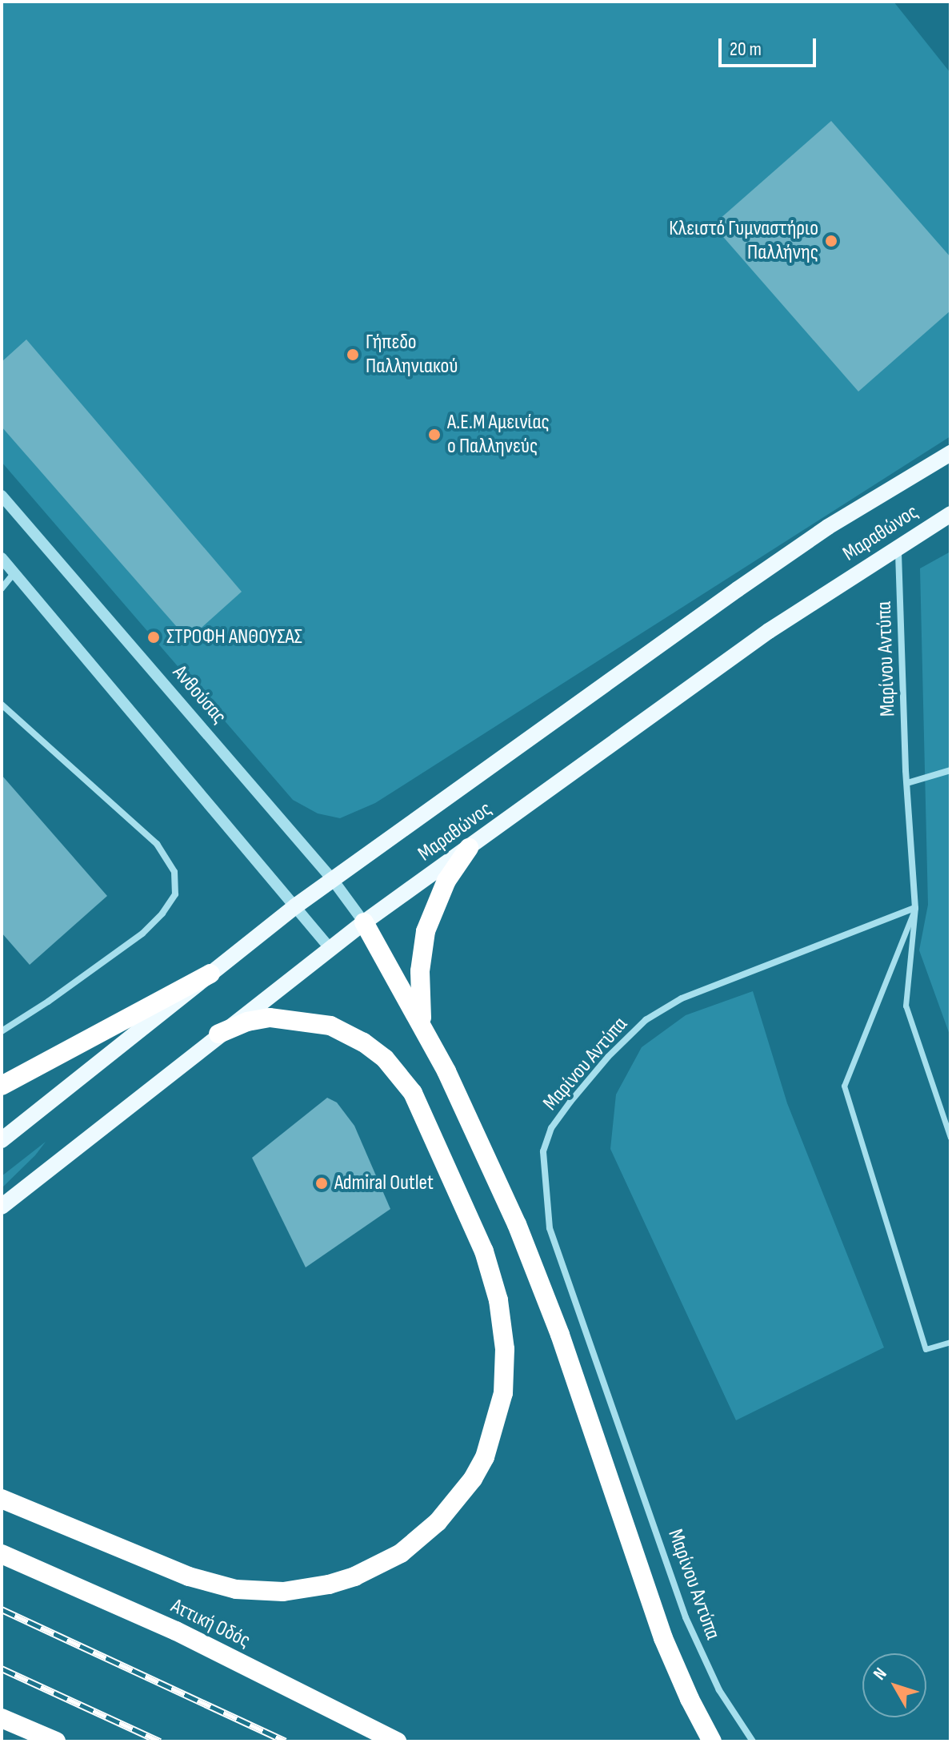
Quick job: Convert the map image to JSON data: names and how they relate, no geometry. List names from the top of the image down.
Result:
{
  "streets": {
    "highway": ["Αττική Οδός"],
    "main road": ["Μαραθώνος"],
    "street": ["Μαρίνου Αντύπα", "Ανθούσας"]
  },
  "crossings": [
    ["Μαραθώνος", "Μαρίνου Αντύπα"],
    ["Μαραθώνος", "Ανθούσας"]
  ],
  "places": [
    "Κλειστό Γυμναστήριο Παλλήνης",
    "Γήπεδο Παλληνιακού",
    "Α.Ε.Μ Αμεινίας ο Παλληνεύς",
    "ΣΤΡΟΦΗ ΑΝΘΟΥΣΑΣ",
    "Admiral Outlet"
  ],
  "scale_bar": "20 m",
  "north": "top left"
}
